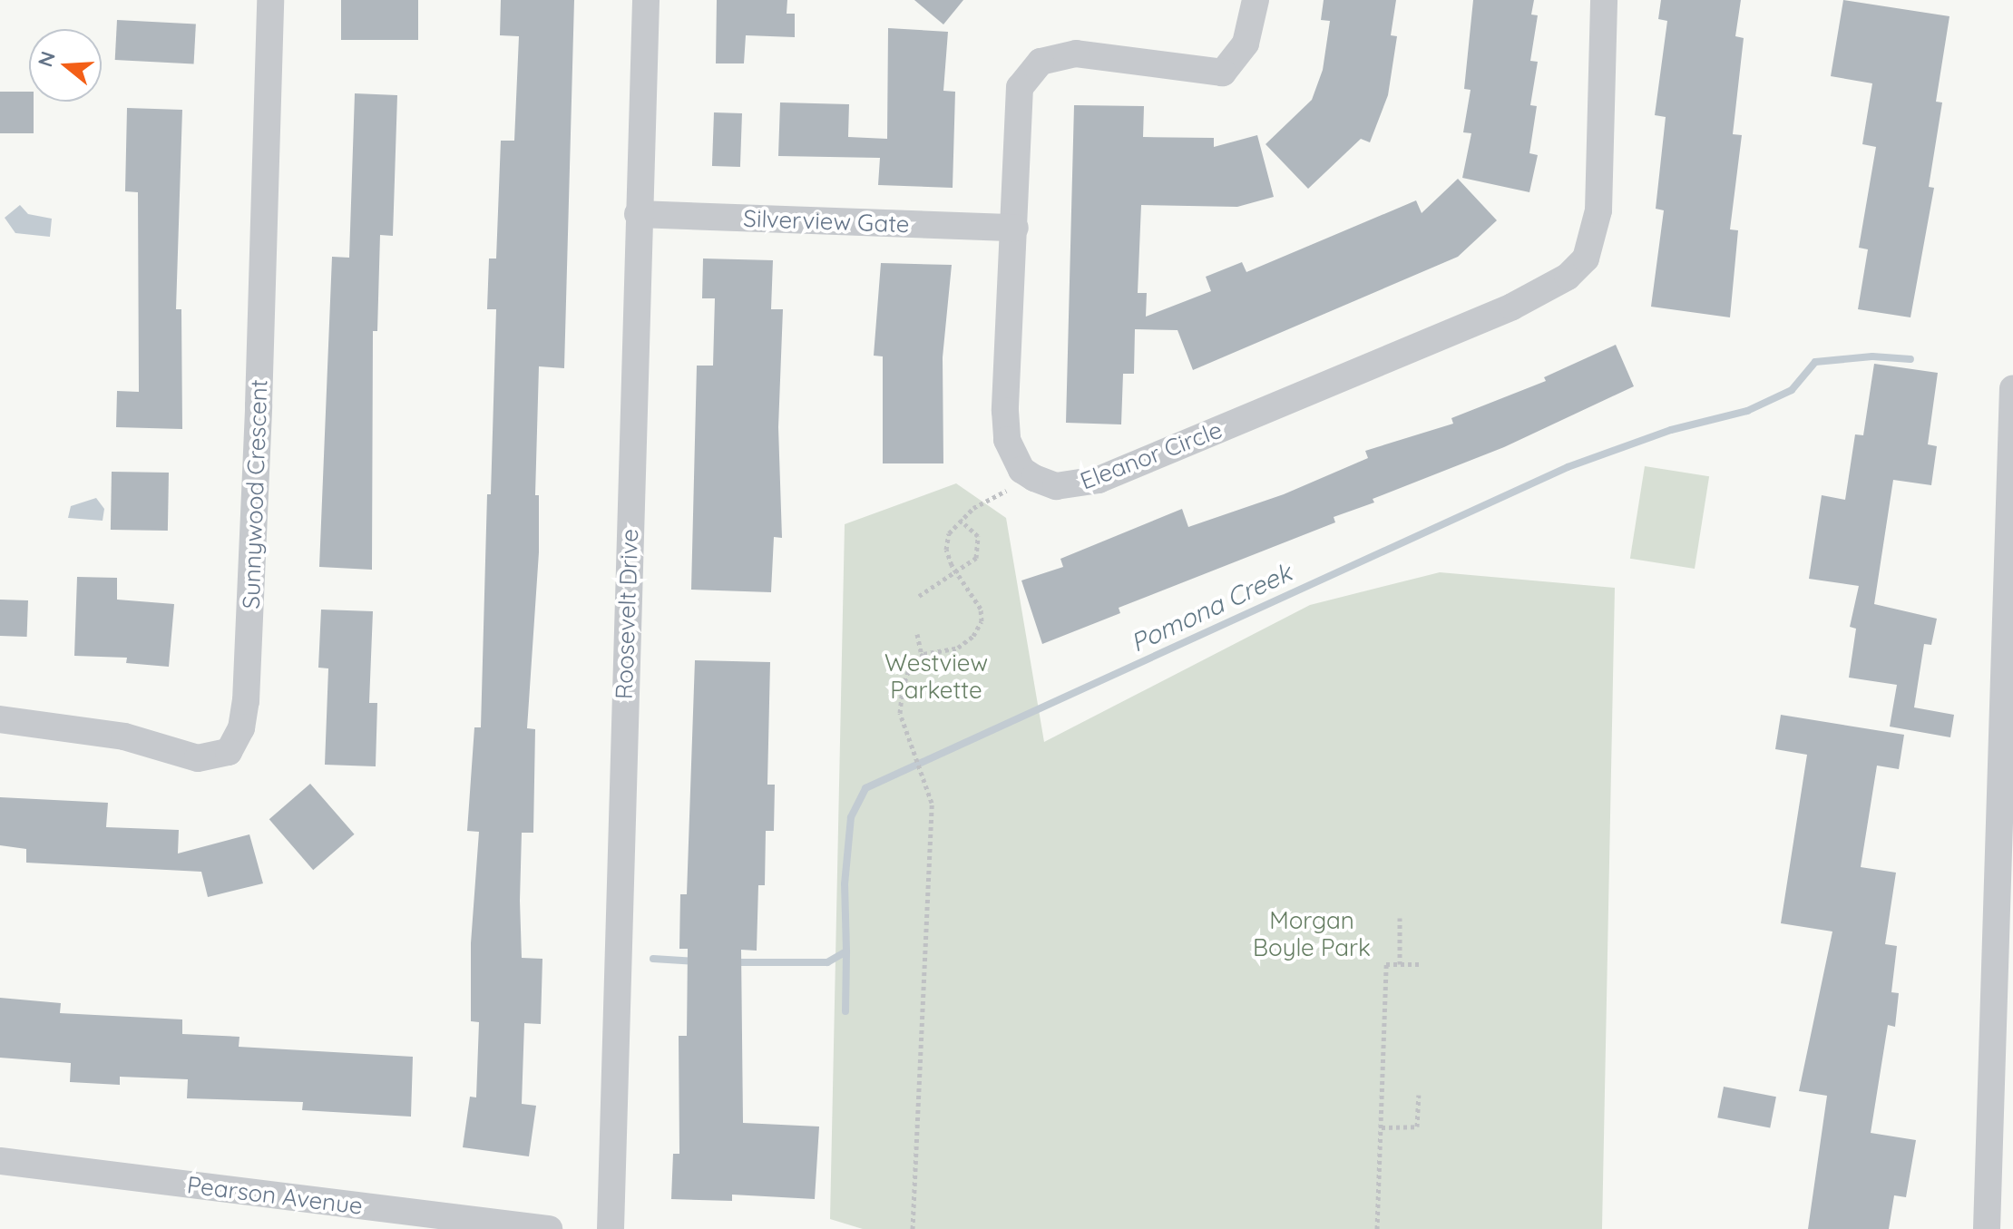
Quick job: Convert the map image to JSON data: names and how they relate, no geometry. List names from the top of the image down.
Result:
{
  "streets": {
    "street": [
      "Silverview Gate",
      "Eleanor Circle",
      "Sunnywood Crescent",
      "Roosevelt Drive",
      "Pearson Avenue"
    ]
  },
  "crossings": [
    ["Silverview Gate", "Roosevelt Drive"]
  ],
  "water": ["Pomona Creek"],
  "parks": ["Westview Parkette", "Morgan Boyle Park"],
  "north": "left"
}
